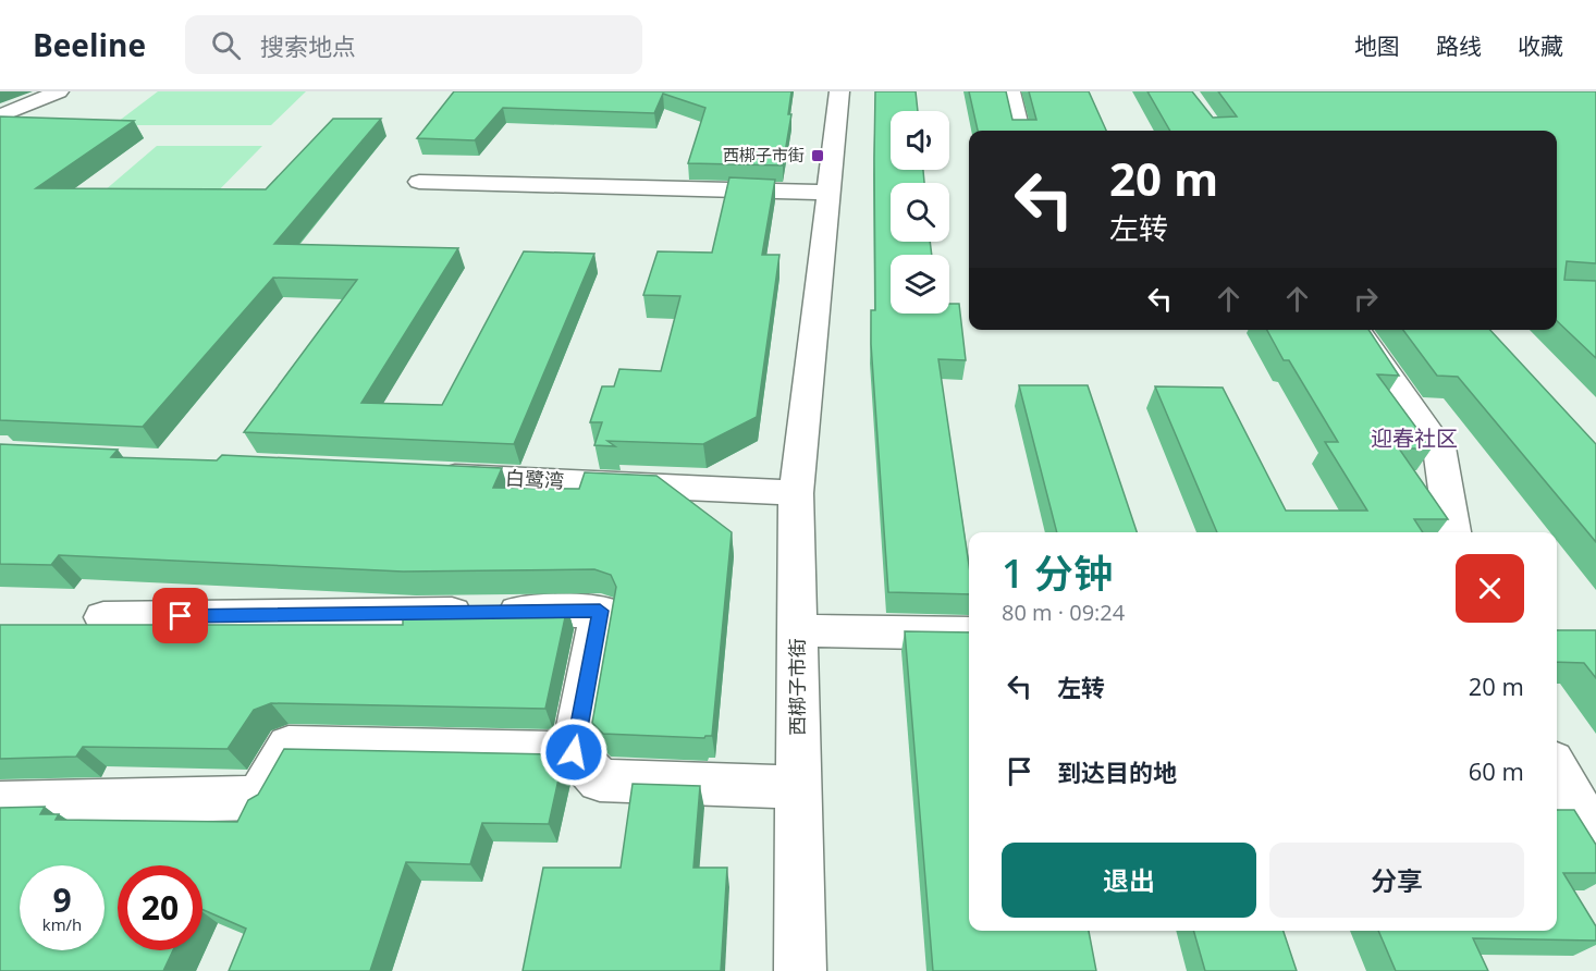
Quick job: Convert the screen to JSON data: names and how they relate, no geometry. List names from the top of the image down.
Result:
{
  "streets": {
    "street": ["白鹭湾", "西梆子市街"]
  },
  "crossings": [
    ["白鹭湾", "西梆子市街"]
  ],
  "districts": ["迎春社区"],
  "places": {
    "transit": ["西梆子市街"]
  },
  "page": {
    "header": "Beeline",
    "search": "搜索地点",
    "nav": ["地图", "路线", "收藏"],
    "turn": ["20 m", "左转"],
    "heading": ["1 分钟", "80 m · 09:24"],
    "list": [
      {
        "name": "左转",
        "value": "20 m"
      },
      {
        "name": "到达目的地",
        "value": "60 m"
      }
    ],
    "buttons": ["退出", "分享"],
    "speed": "9 km/h",
    "limit": "20"
  }
}
